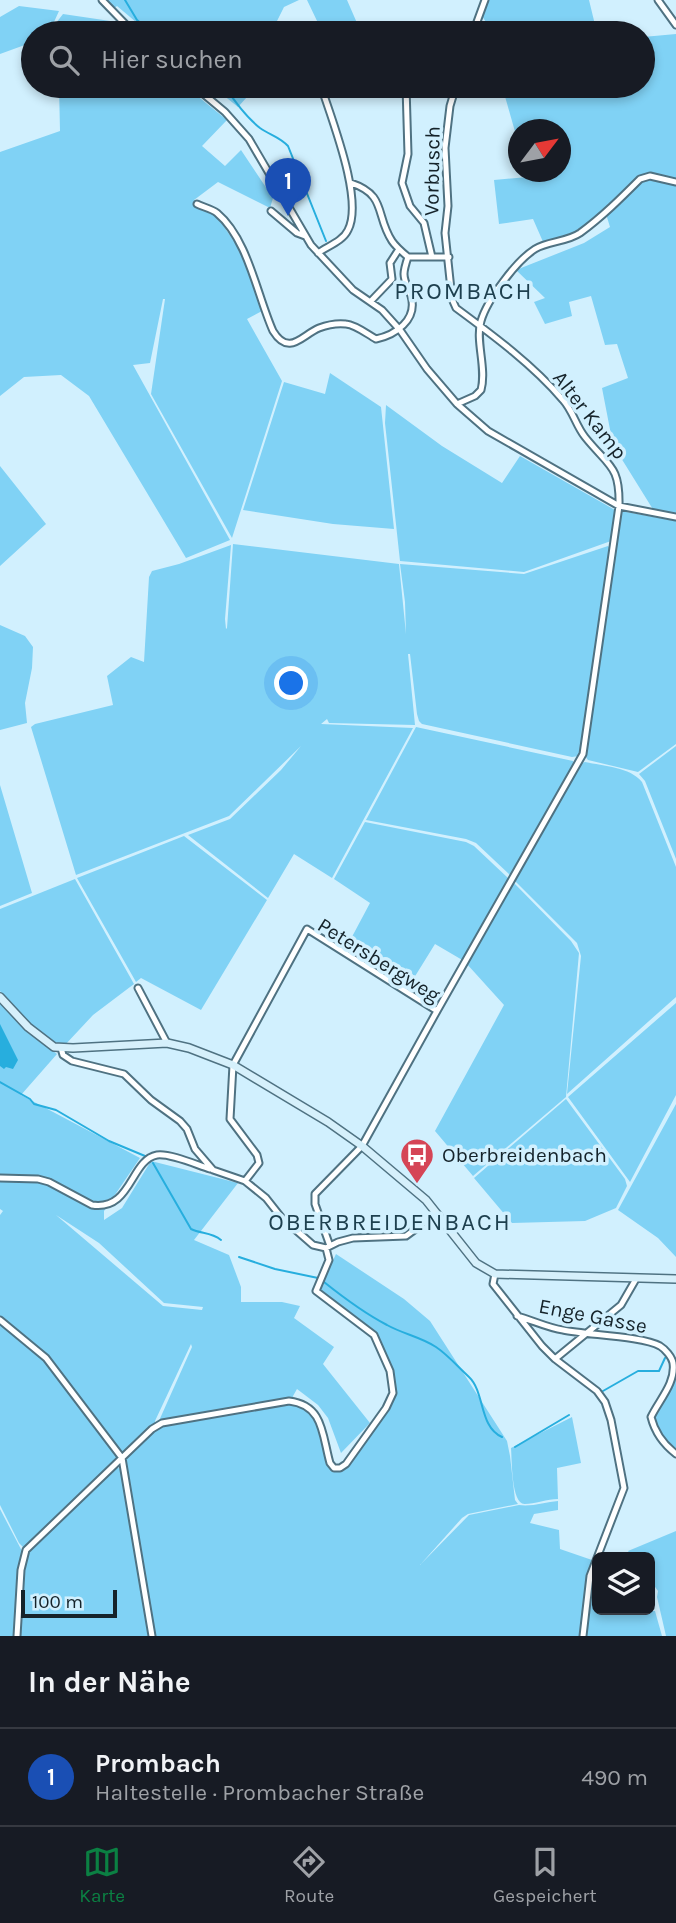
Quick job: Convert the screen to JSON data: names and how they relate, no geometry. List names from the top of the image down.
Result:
{
  "streets": {
    "street": [
      "Vorbusch",
      "Alter Kamp",
      "Petersbergweg",
      "Enge Gasse"
    ]
  },
  "crossings": [
    ["Vorbusch", "Alter Kamp"],
    ["Alter Kamp", "Petersbergweg"]
  ],
  "districts": ["PROMBACH", "OBERBREIDENBACH"],
  "places": {
    "bus stop": ["Oberbreidenbach"]
  },
  "scale_bar": "100 m",
  "north": "top right",
  "page": {
    "search": "Hier suchen",
    "pins": "1",
    "scale": "100 m",
    "heading": "In der Nähe",
    "list": [
      {
        "mark": "1",
        "name": "Prombach",
        "note": "Haltestelle · Prombacher Straße",
        "value": "490 m"
      }
    ],
    "nav": ["Karte", "Route", "Gespeichert"]
  }
}
